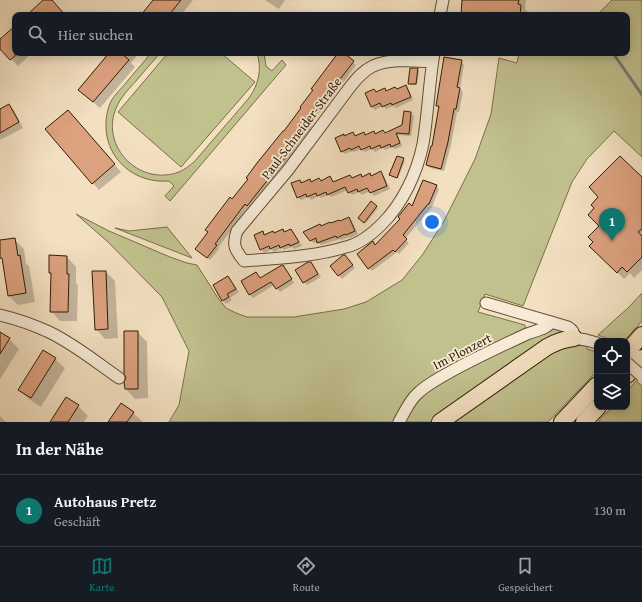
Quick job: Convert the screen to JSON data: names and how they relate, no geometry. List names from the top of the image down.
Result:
{
  "streets": {
    "street": ["Paul-Schneider-Straße", "Im Plonzert"]
  },
  "page": {
    "search": "Hier suchen",
    "pins": "1",
    "heading": "In der Nähe",
    "list": [
      {
        "mark": "1",
        "name": "Autohaus Pretz",
        "note": "Geschäft",
        "value": "130 m"
      }
    ],
    "nav": ["Karte", "Route", "Gespeichert"]
  }
}
